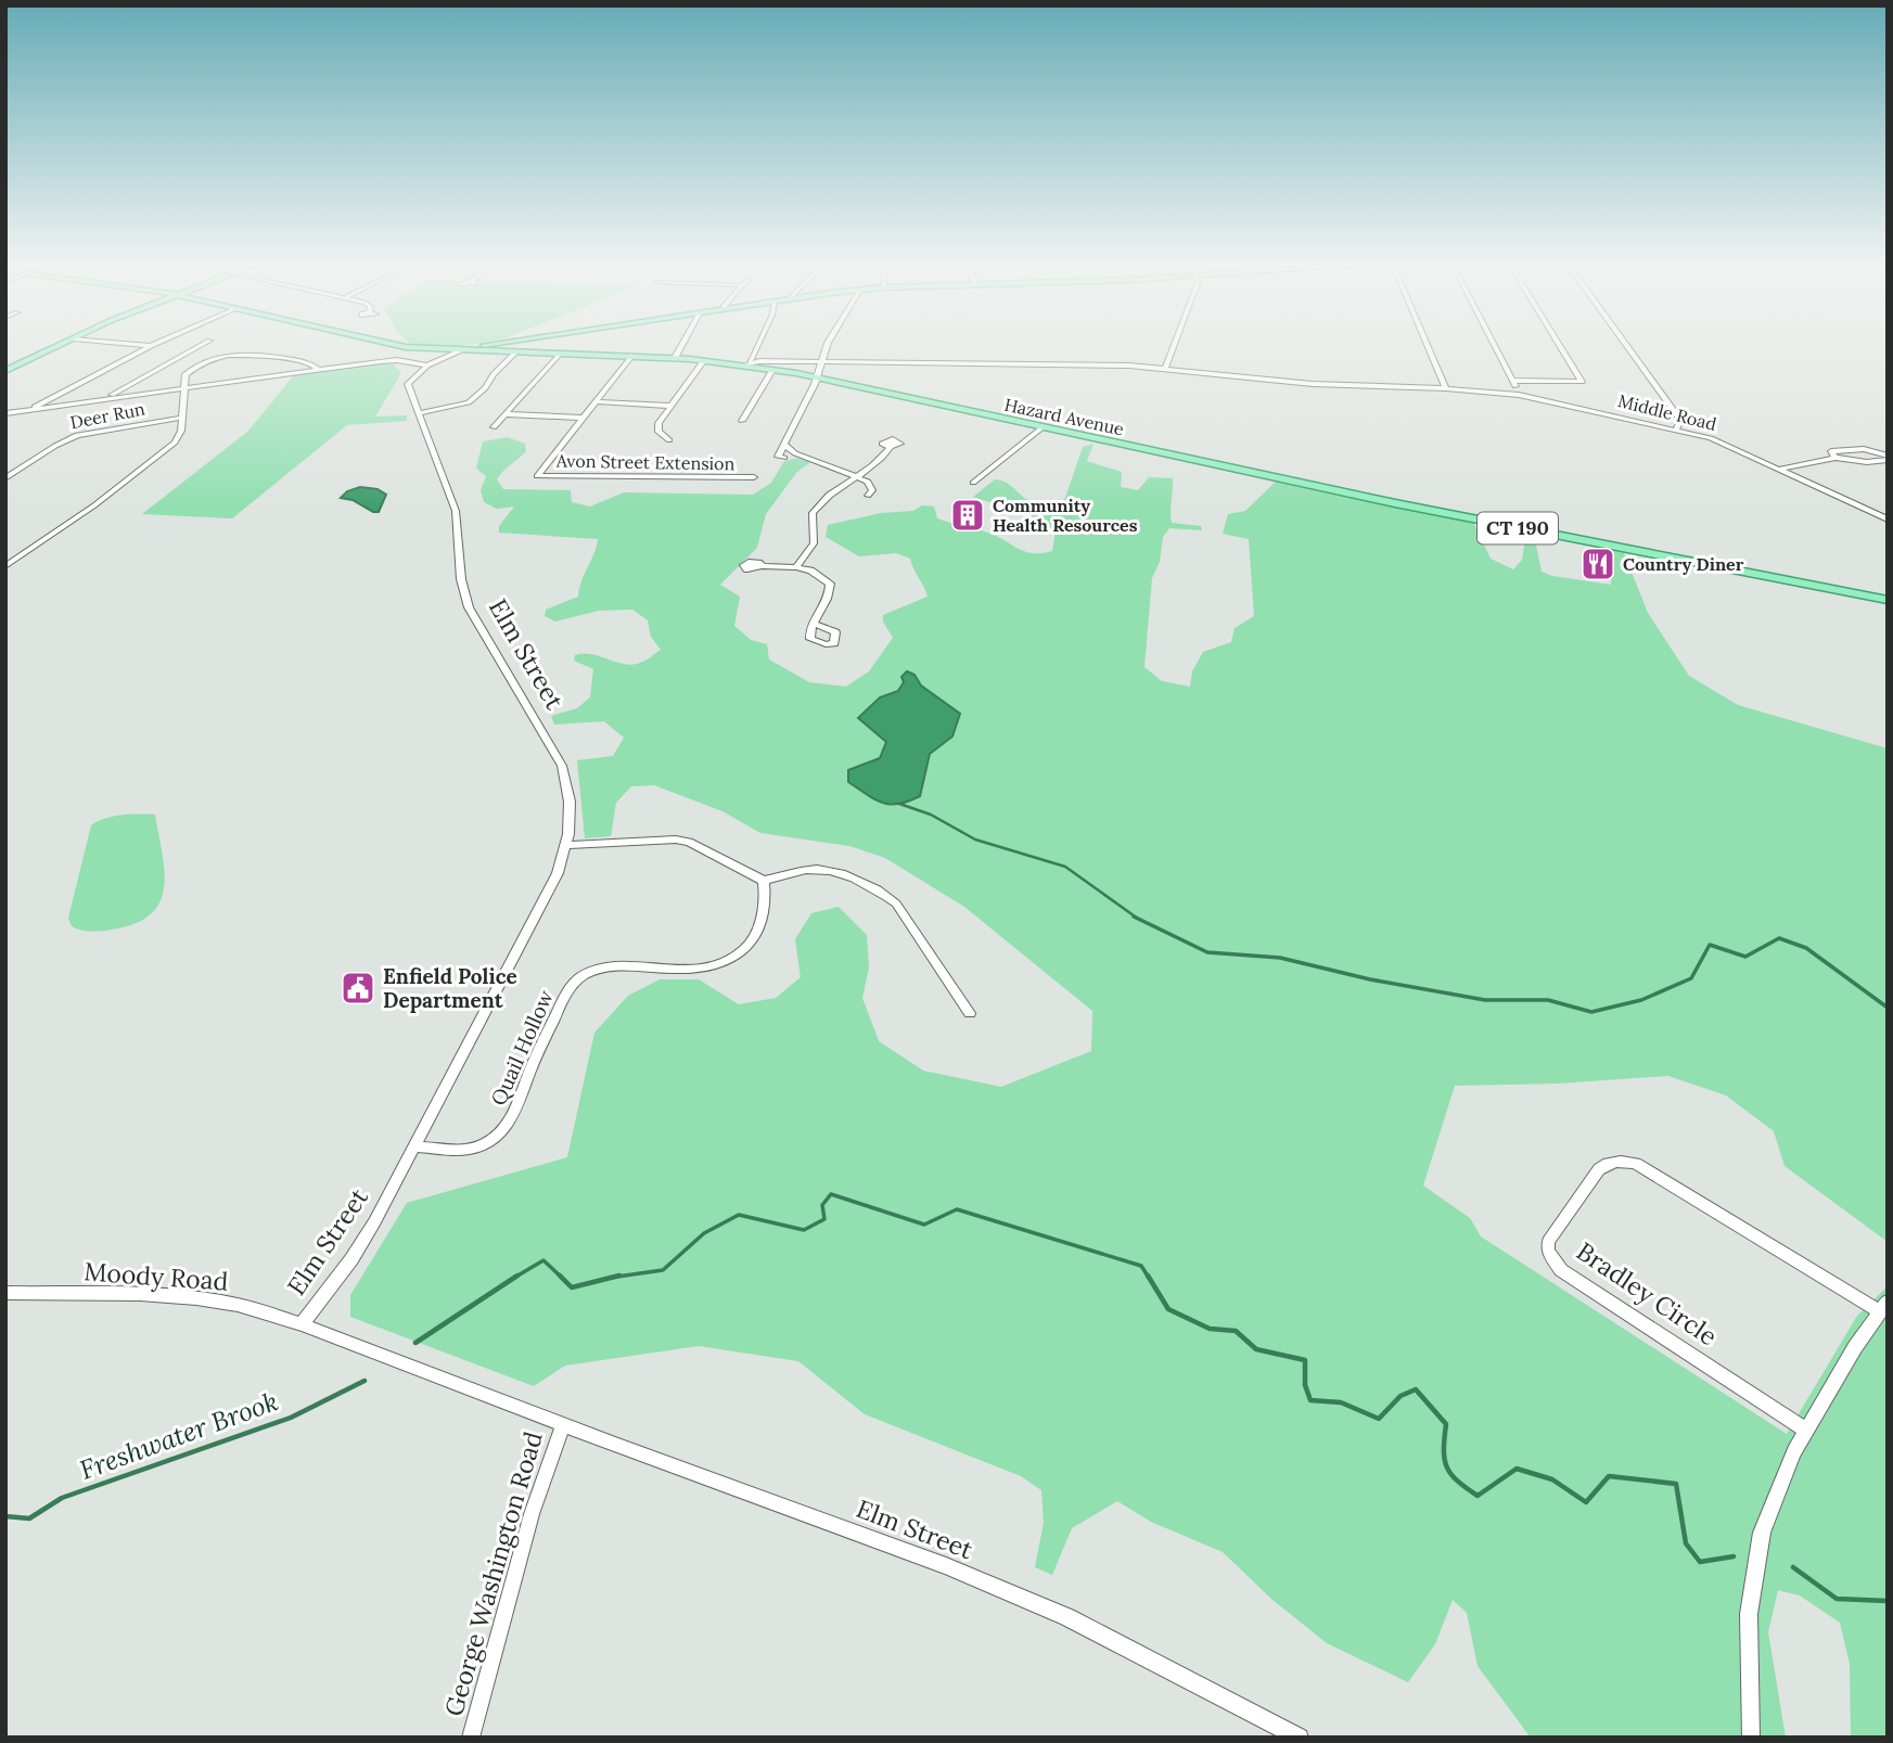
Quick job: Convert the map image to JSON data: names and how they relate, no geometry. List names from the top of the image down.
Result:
{
  "streets": {
    "main road": ["Hazard Avenue", "CT 190"],
    "street": [
      "Middle Road",
      "Deer Run",
      "Avon Street Extension",
      "Elm Street",
      "Quail Hollow",
      "Moody Road",
      "Bradley Circle",
      "George Washington Road"
    ]
  },
  "crossings": [
    ["Middle Road", "Hazard Avenue"],
    ["Elm Street", "Quail Hollow"],
    ["Elm Street", "Moody Road"],
    ["Elm Street", "George Washington Road"]
  ],
  "water": ["Freshwater Brook"],
  "places": {
    "building": ["Community Health Resources"],
    "restaurant": ["Country Diner"],
    "public building": ["Enfield Police Department"]
  }
}
